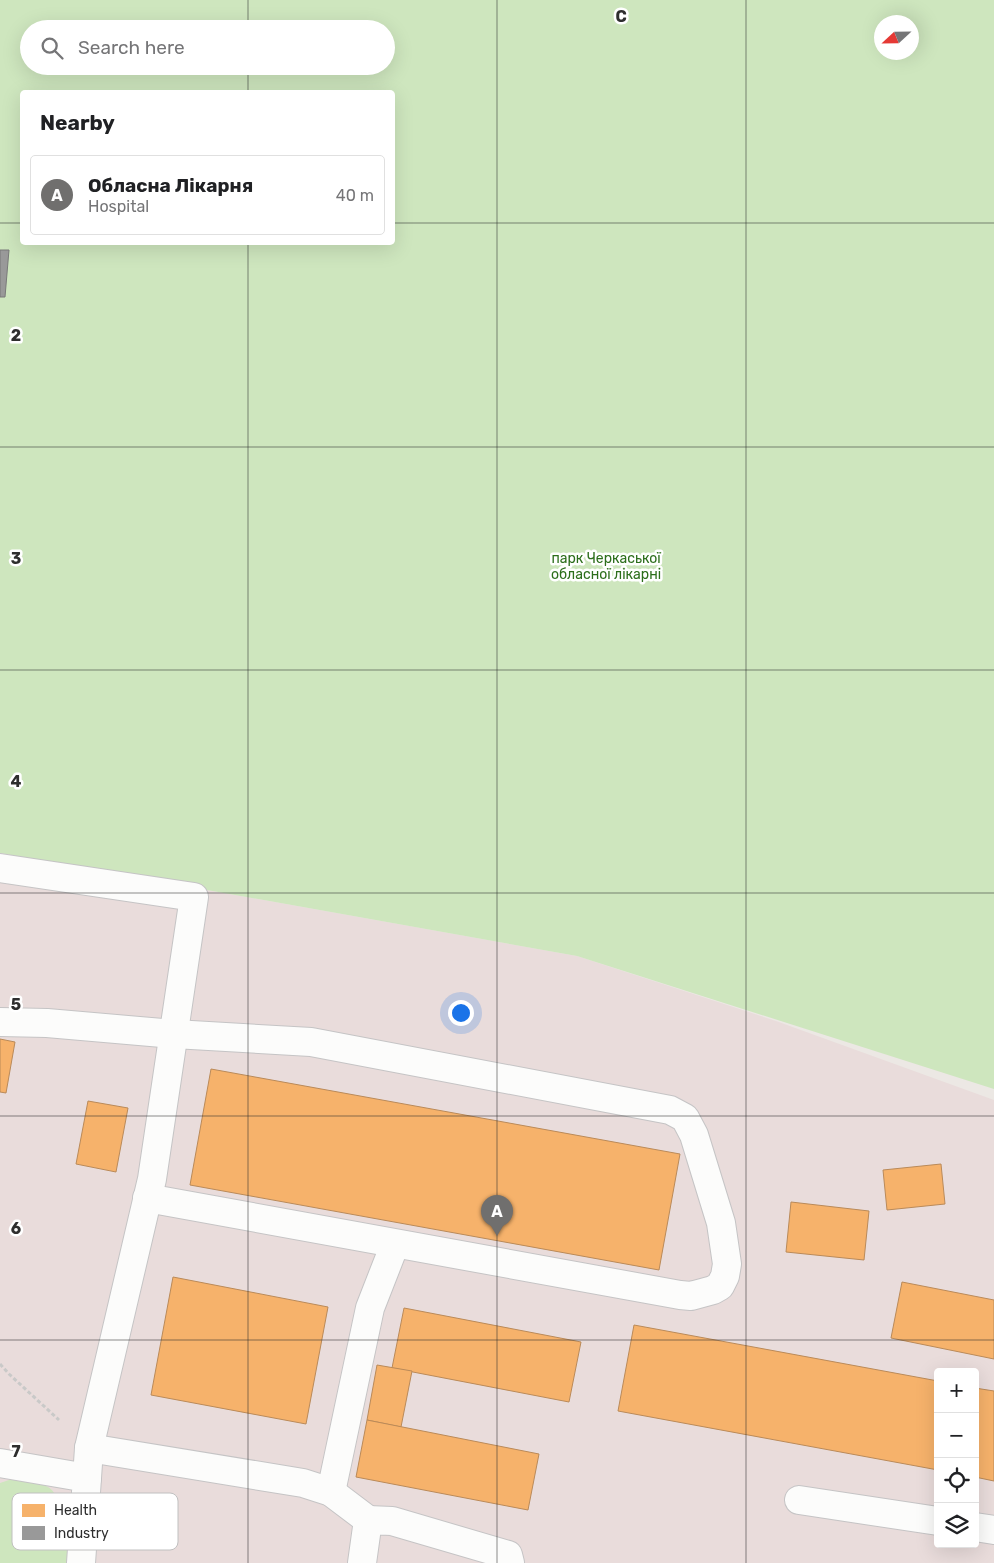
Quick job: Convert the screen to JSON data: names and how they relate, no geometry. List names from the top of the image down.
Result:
{
  "parks": ["парк Черкаської обласної лікарні"],
  "legend": ["Health", "Industry"],
  "north": "left",
  "page": {
    "search": "Search here",
    "heading": "Nearby",
    "list": [
      {
        "mark": "A",
        "name": "Обласна Лікарня",
        "note": "Hospital",
        "value": "40 m"
      }
    ],
    "pins": "A",
    "map_buttons": ["+", "−"]
  },
  "grid": {
    "columns": ["C"],
    "rows": [
      "2",
      "3",
      "4",
      "5",
      "6",
      "7"
    ]
  }
}
